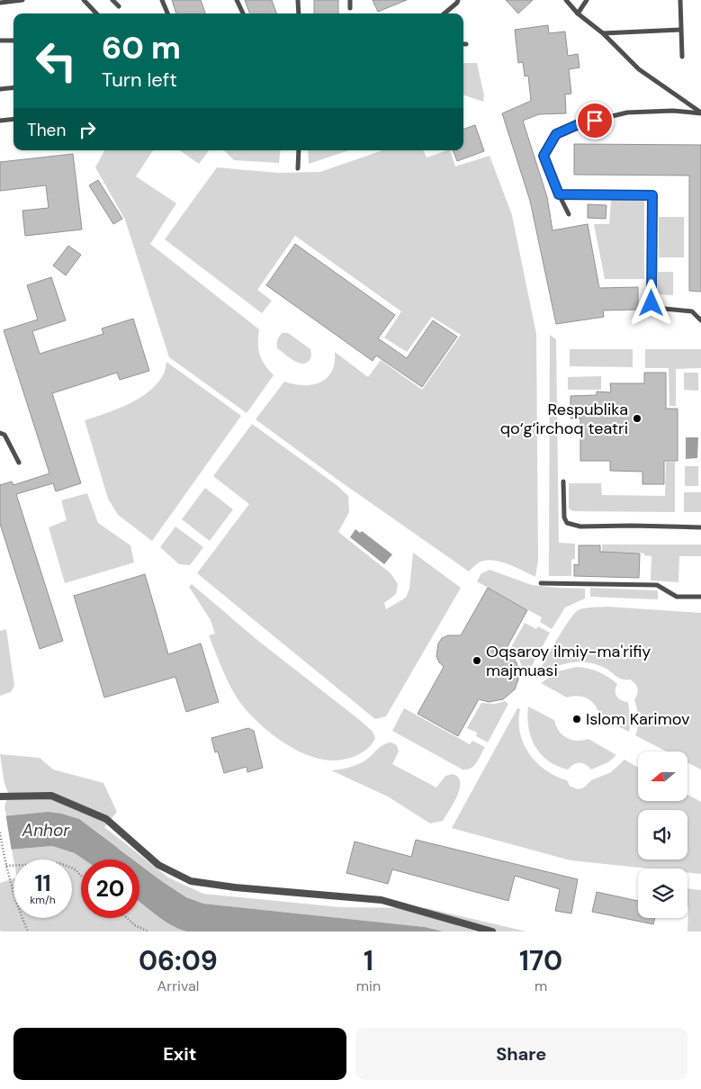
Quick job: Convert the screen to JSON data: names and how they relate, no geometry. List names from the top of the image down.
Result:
{
  "water": ["Anhor"],
  "places": ["Respublika qo‘g‘irchoq teatri", "Oqsaroy ilmiy-ma'rifiy majmuasi", "Islom Karimov"],
  "north": "left",
  "page": {
    "turn": ["60 m", "Turn left"],
    "then": "Then",
    "speed": "11 km/h",
    "limit": "20",
    "eta": [
      "06:09",
      "Arrival",
      "1",
      "min",
      "170",
      "m"
    ],
    "buttons": ["Exit", "Share"]
  }
}
